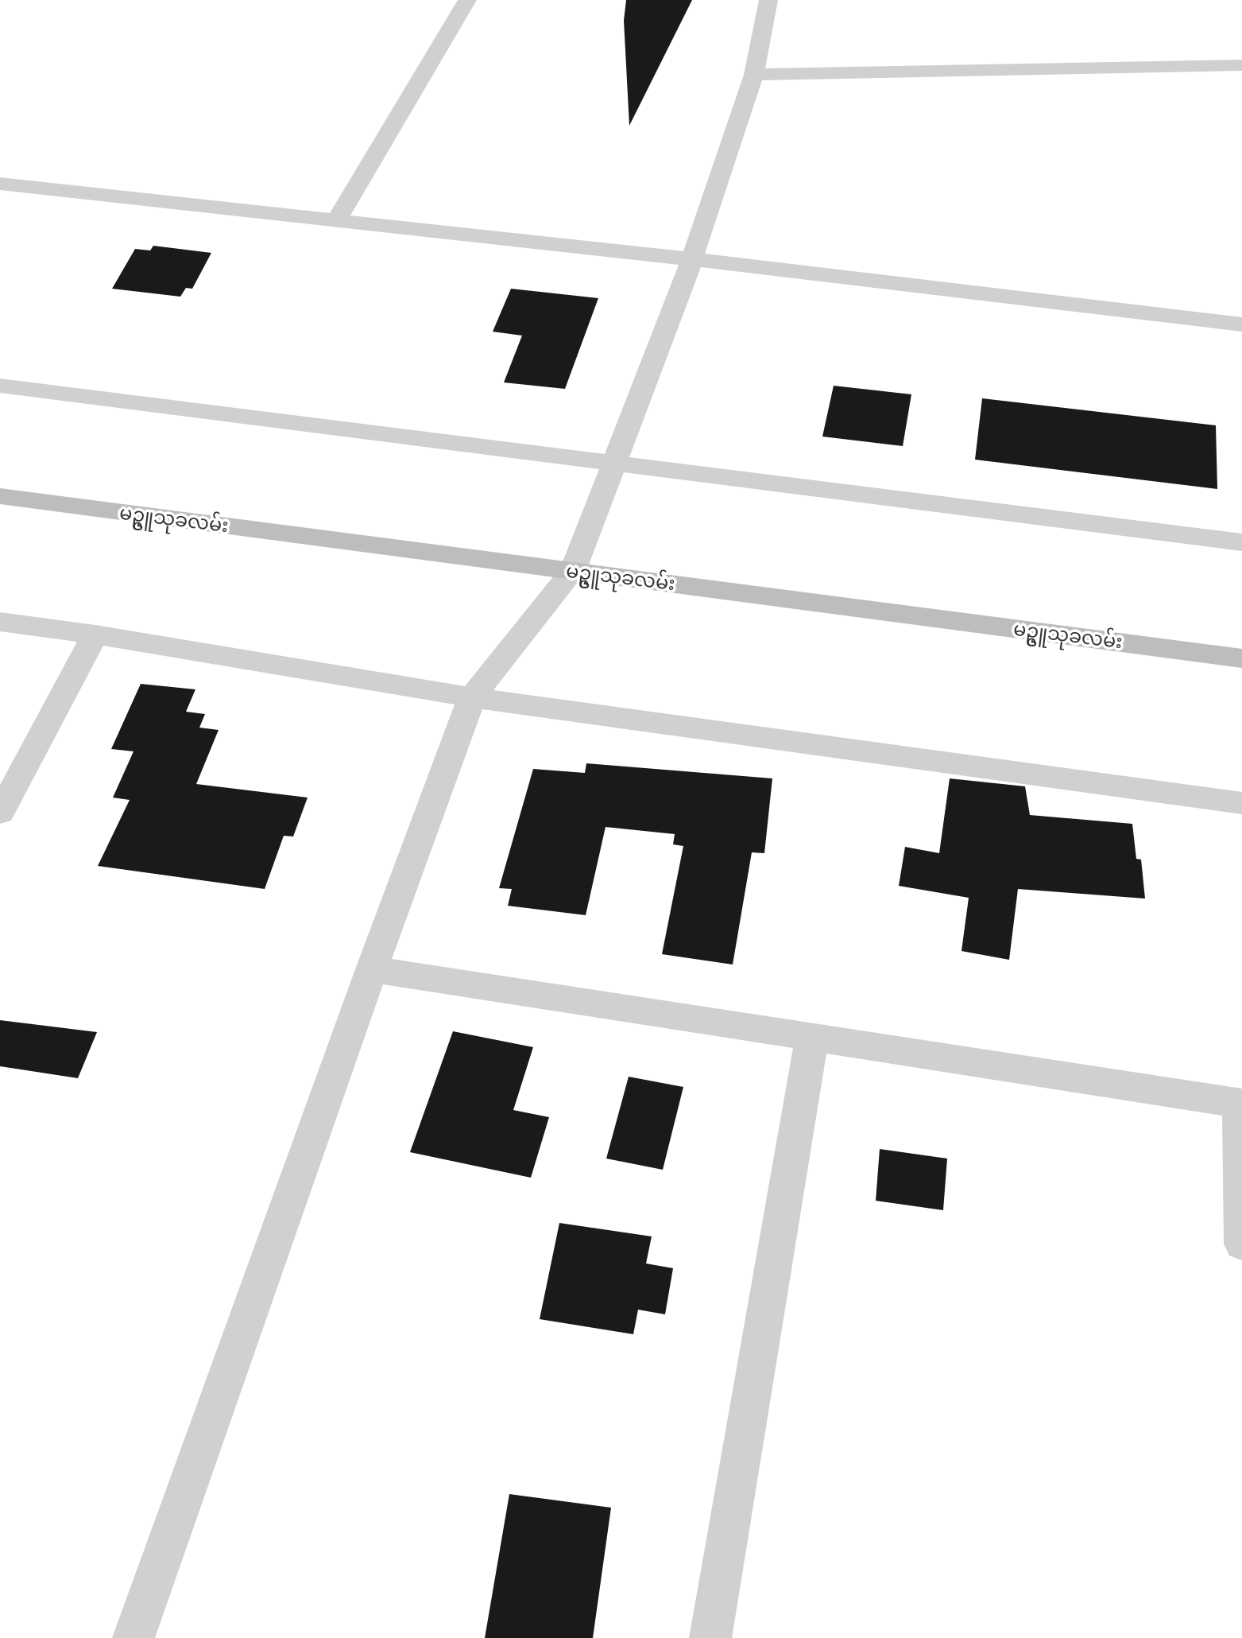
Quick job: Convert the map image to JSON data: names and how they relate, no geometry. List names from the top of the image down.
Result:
{
  "streets": {
    "street": ["မဥ္ဇူသုခလမ်း"]
  }
}
